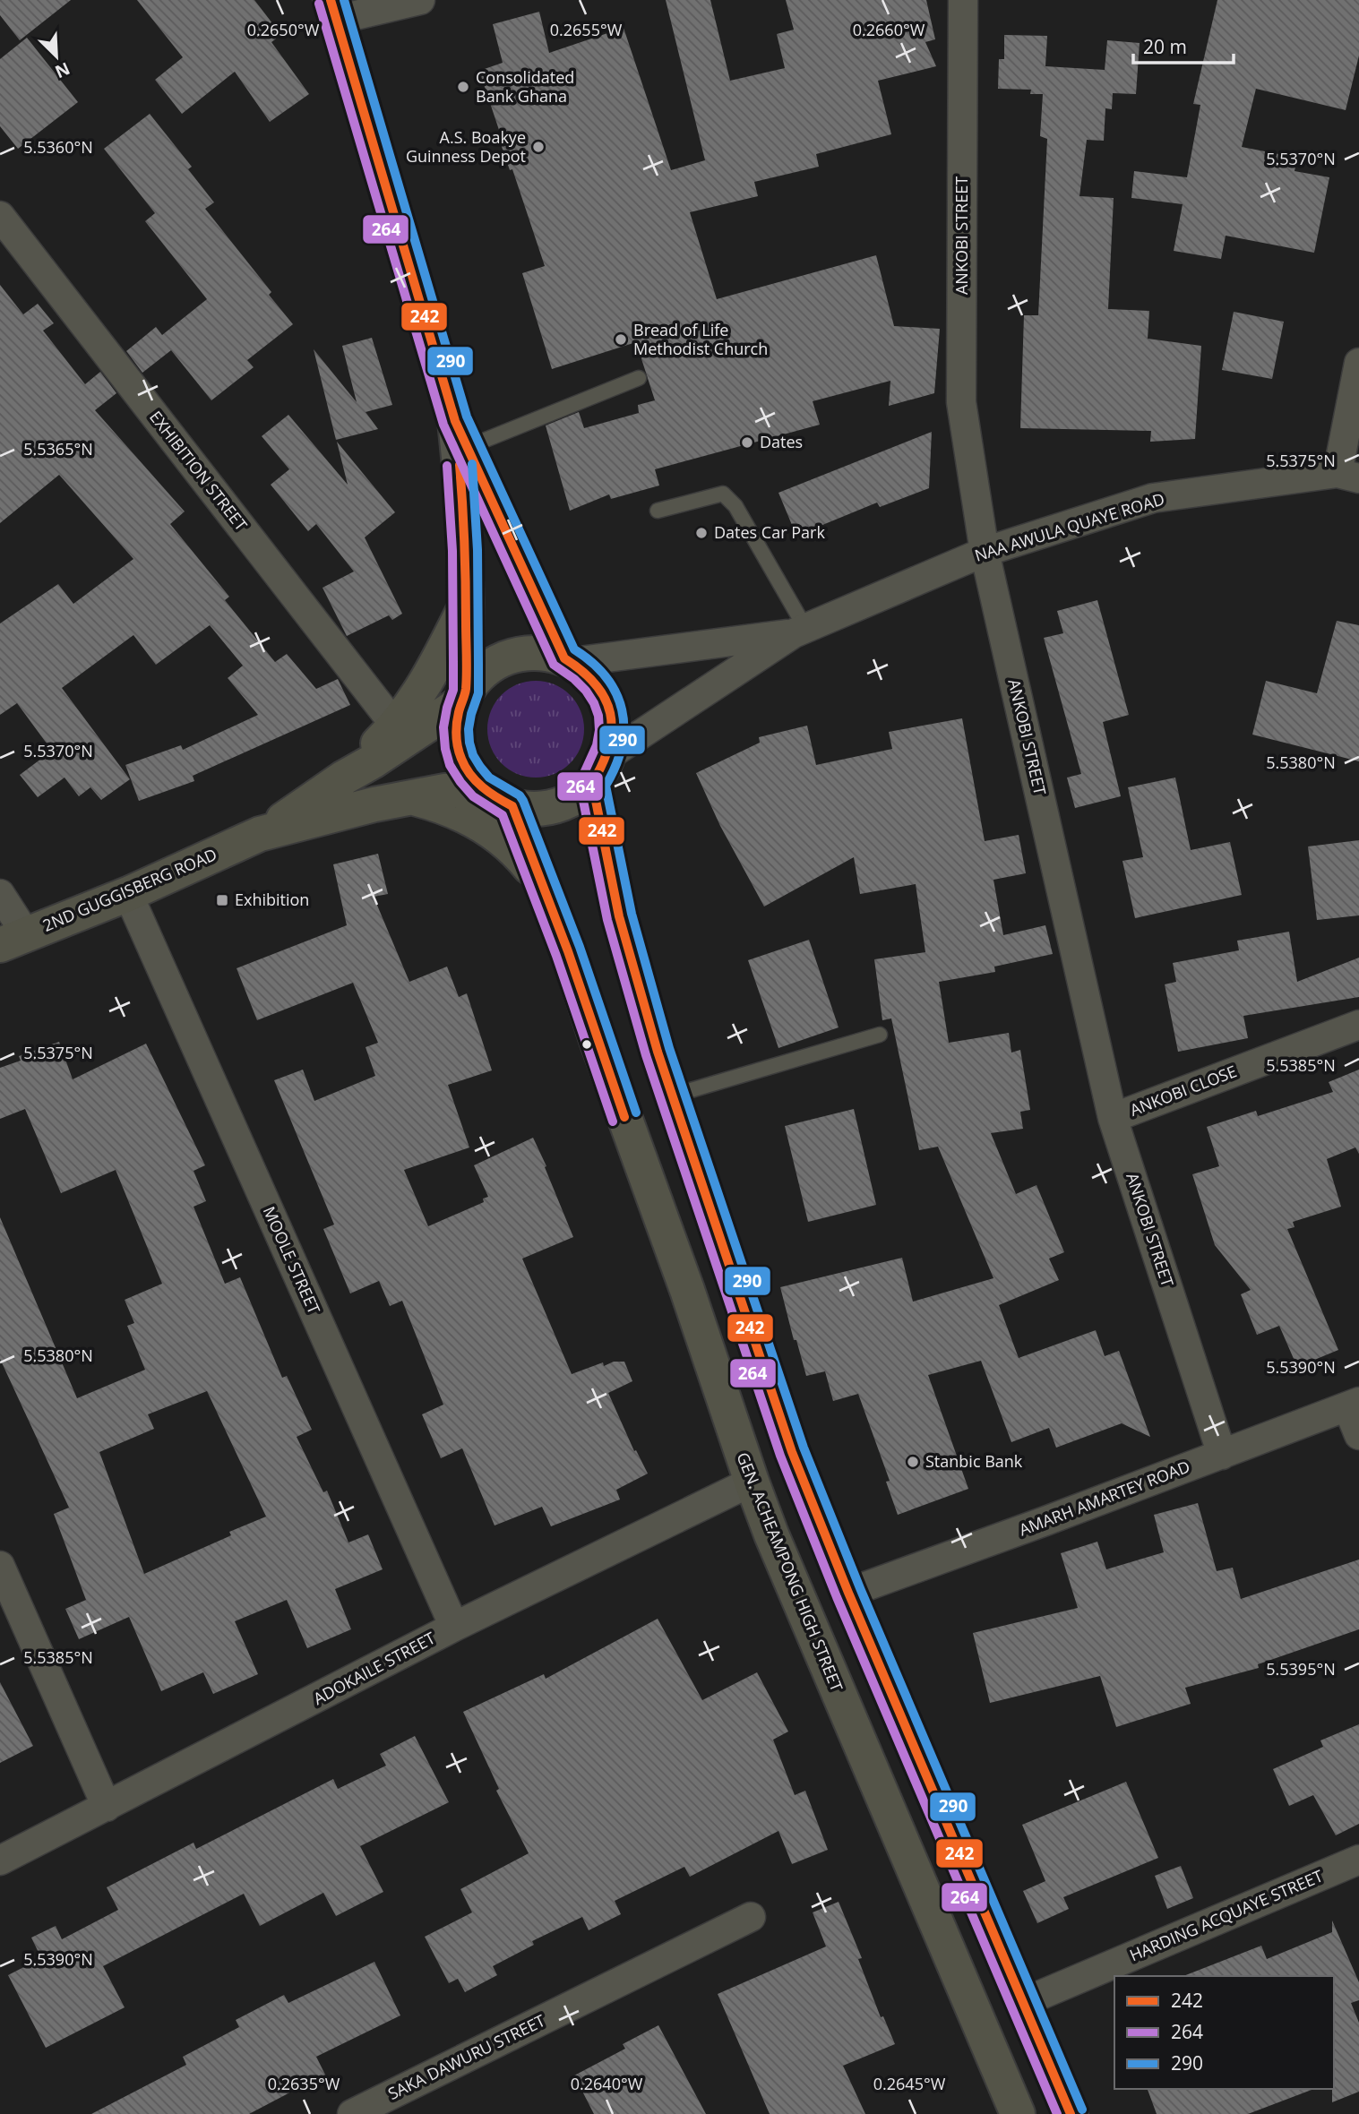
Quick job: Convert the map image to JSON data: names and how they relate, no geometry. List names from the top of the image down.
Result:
{
  "streets": {
    "main road": ["2ND GUGGISBERG ROAD", "GEN. ACHEAMPONG HIGH STREET"],
    "street": [
      "ANKOBI STREET",
      "EXHIBITION STREET",
      "NAA AWULA QUAYE ROAD",
      "ANKOBI CLOSE",
      "MOOLE STREET",
      "AMARH AMARTEY ROAD",
      "ADOKAILE STREET",
      "HARDING ACQUAYE STREET",
      "SAKA DAWURU STREET"
    ]
  },
  "crossings": [
    ["ANKOBI STREET", "NAA AWULA QUAYE ROAD"],
    ["ANKOBI STREET", "ANKOBI CLOSE"],
    ["ANKOBI STREET", "AMARH AMARTEY ROAD"],
    ["NAA AWULA QUAYE ROAD", "2ND GUGGISBERG ROAD"],
    ["NAA AWULA QUAYE ROAD", "GEN. ACHEAMPONG HIGH STREET"],
    ["2ND GUGGISBERG ROAD", "MOOLE STREET"],
    ["2ND GUGGISBERG ROAD", "GEN. ACHEAMPONG HIGH STREET"],
    ["MOOLE STREET", "ADOKAILE STREET"],
    ["GEN. ACHEAMPONG HIGH STREET", "ADOKAILE STREET"]
  ],
  "places": {
    "other": [
      "Consolidated Bank Ghana",
      "A.S. Boakye Guinness Depot",
      "Bread of Life Methodist Church",
      "Dates",
      "Dates Car Park",
      "Stanbic Bank"
    ],
    "transit": ["Exhibition"]
  },
  "lines": ["transit line 242", "transit line 290", "transit line 264"],
  "legend": ["242", "264", "290"],
  "scale_bar": "20 m",
  "north": "bottom right",
  "coordinates": [
    "0.2650°W",
    "0.2655°W",
    "0.2660°W",
    "5.5360°N",
    "5.5370°N",
    "5.5365°N",
    "5.5375°N",
    "5.5380°N",
    "5.5385°N",
    "5.5390°N",
    "5.5395°N",
    "0.2635°W",
    "0.2640°W",
    "0.2645°W"
  ]
}
